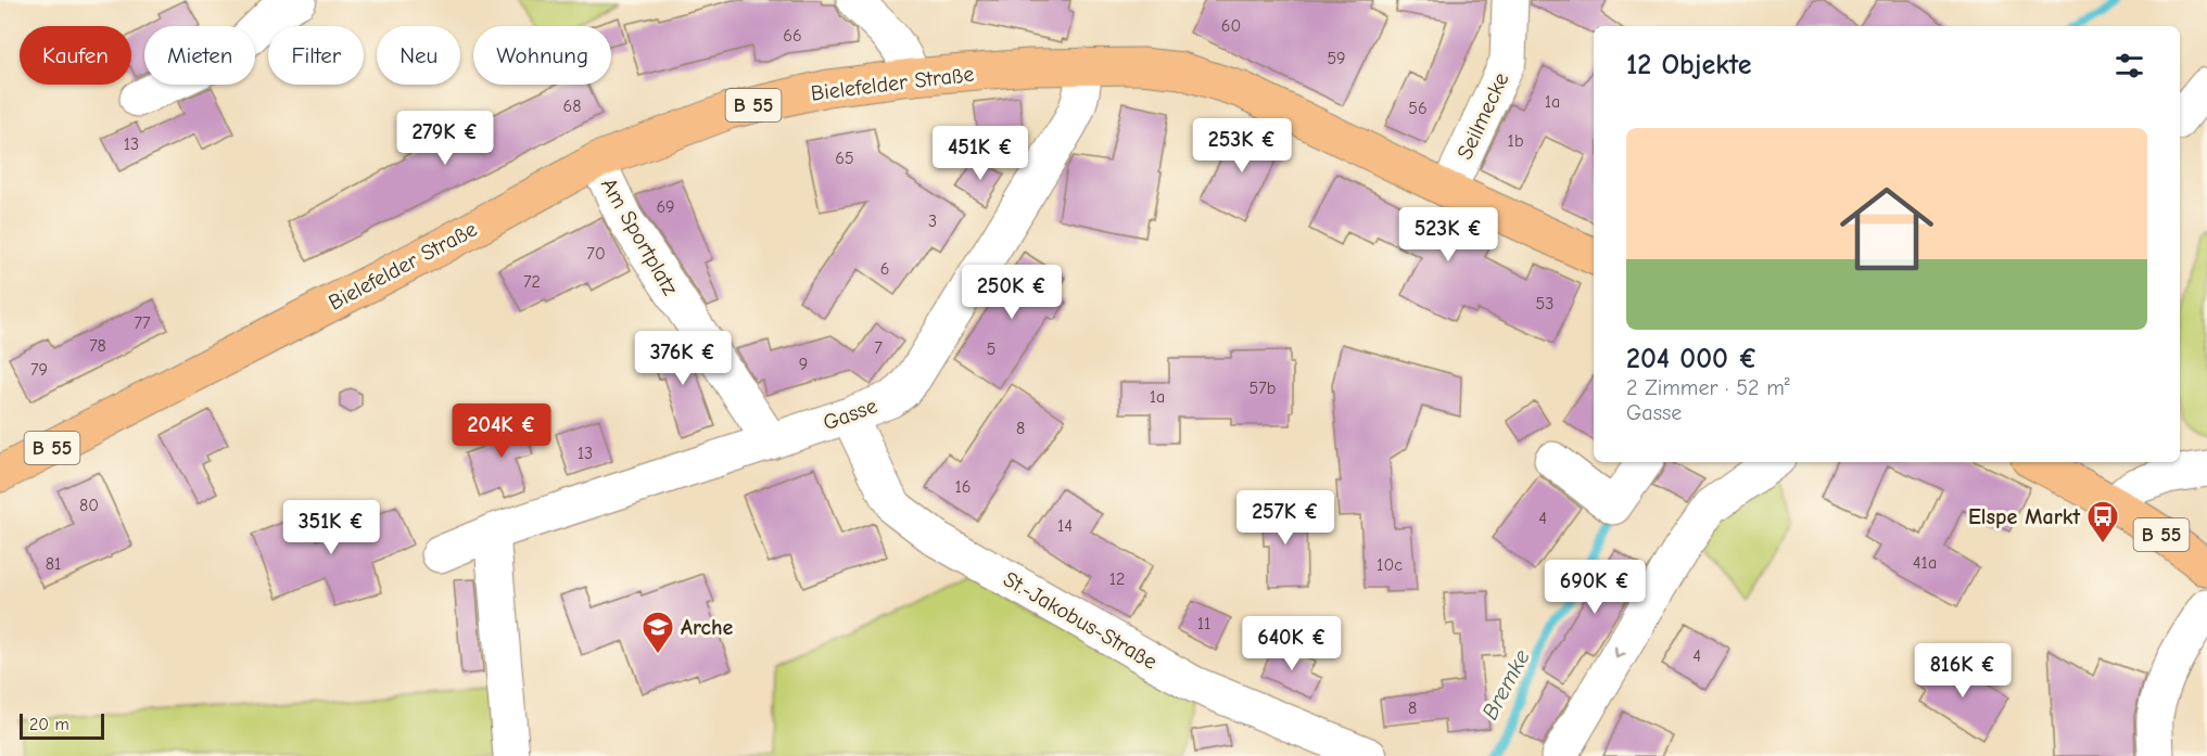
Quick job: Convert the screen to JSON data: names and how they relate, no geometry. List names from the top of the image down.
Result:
{
  "streets": {
    "main road": ["Bielefelder Straße", "B 55"],
    "street": [
      "Seilmecke",
      "Am Sportplatz",
      "Gasse",
      "St.-Jakobus-Straße"
    ]
  },
  "crossings": [
    ["Bielefelder Straße", "Seilmecke"],
    ["Bielefelder Straße", "Am Sportplatz"],
    ["Bielefelder Straße", "Gasse"],
    ["Am Sportplatz", "Gasse"],
    ["Gasse", "St.-Jakobus-Straße"]
  ],
  "water": ["Bremke"],
  "places": {
    "bus stop": ["Elspe Markt"],
    "school or university": ["Arche"]
  },
  "house_numbers": [
    "60",
    "66",
    "59",
    "1a",
    "68",
    "56",
    "1b",
    "13",
    "65",
    "69",
    "3",
    "70",
    "6",
    "72",
    "53",
    "77",
    "78",
    "7",
    "5",
    "9",
    "79",
    "57b",
    "1a",
    "8",
    "13",
    "16",
    "80",
    "4",
    "14",
    "41a",
    "81",
    "10c",
    "12",
    "11",
    "4",
    "8"
  ],
  "scale_bar": "20 m",
  "page": {
    "chip": [
      "Kaufen",
      "Mieten",
      "Filter",
      "Neu",
      "Wohnung"
    ],
    "heading": "12 Objekte",
    "list": [
      {
        "name": "204 000 €",
        "note": "2 Zimmer · 52 m² · Gasse"
      }
    ],
    "price": [
      "279K €",
      "253K €",
      "451K €",
      "523K €",
      "250K €",
      "376K €",
      "204K €",
      "257K €",
      "351K €",
      "690K €",
      "640K €",
      "816K €"
    ],
    "scale": "20 m"
  }
}
